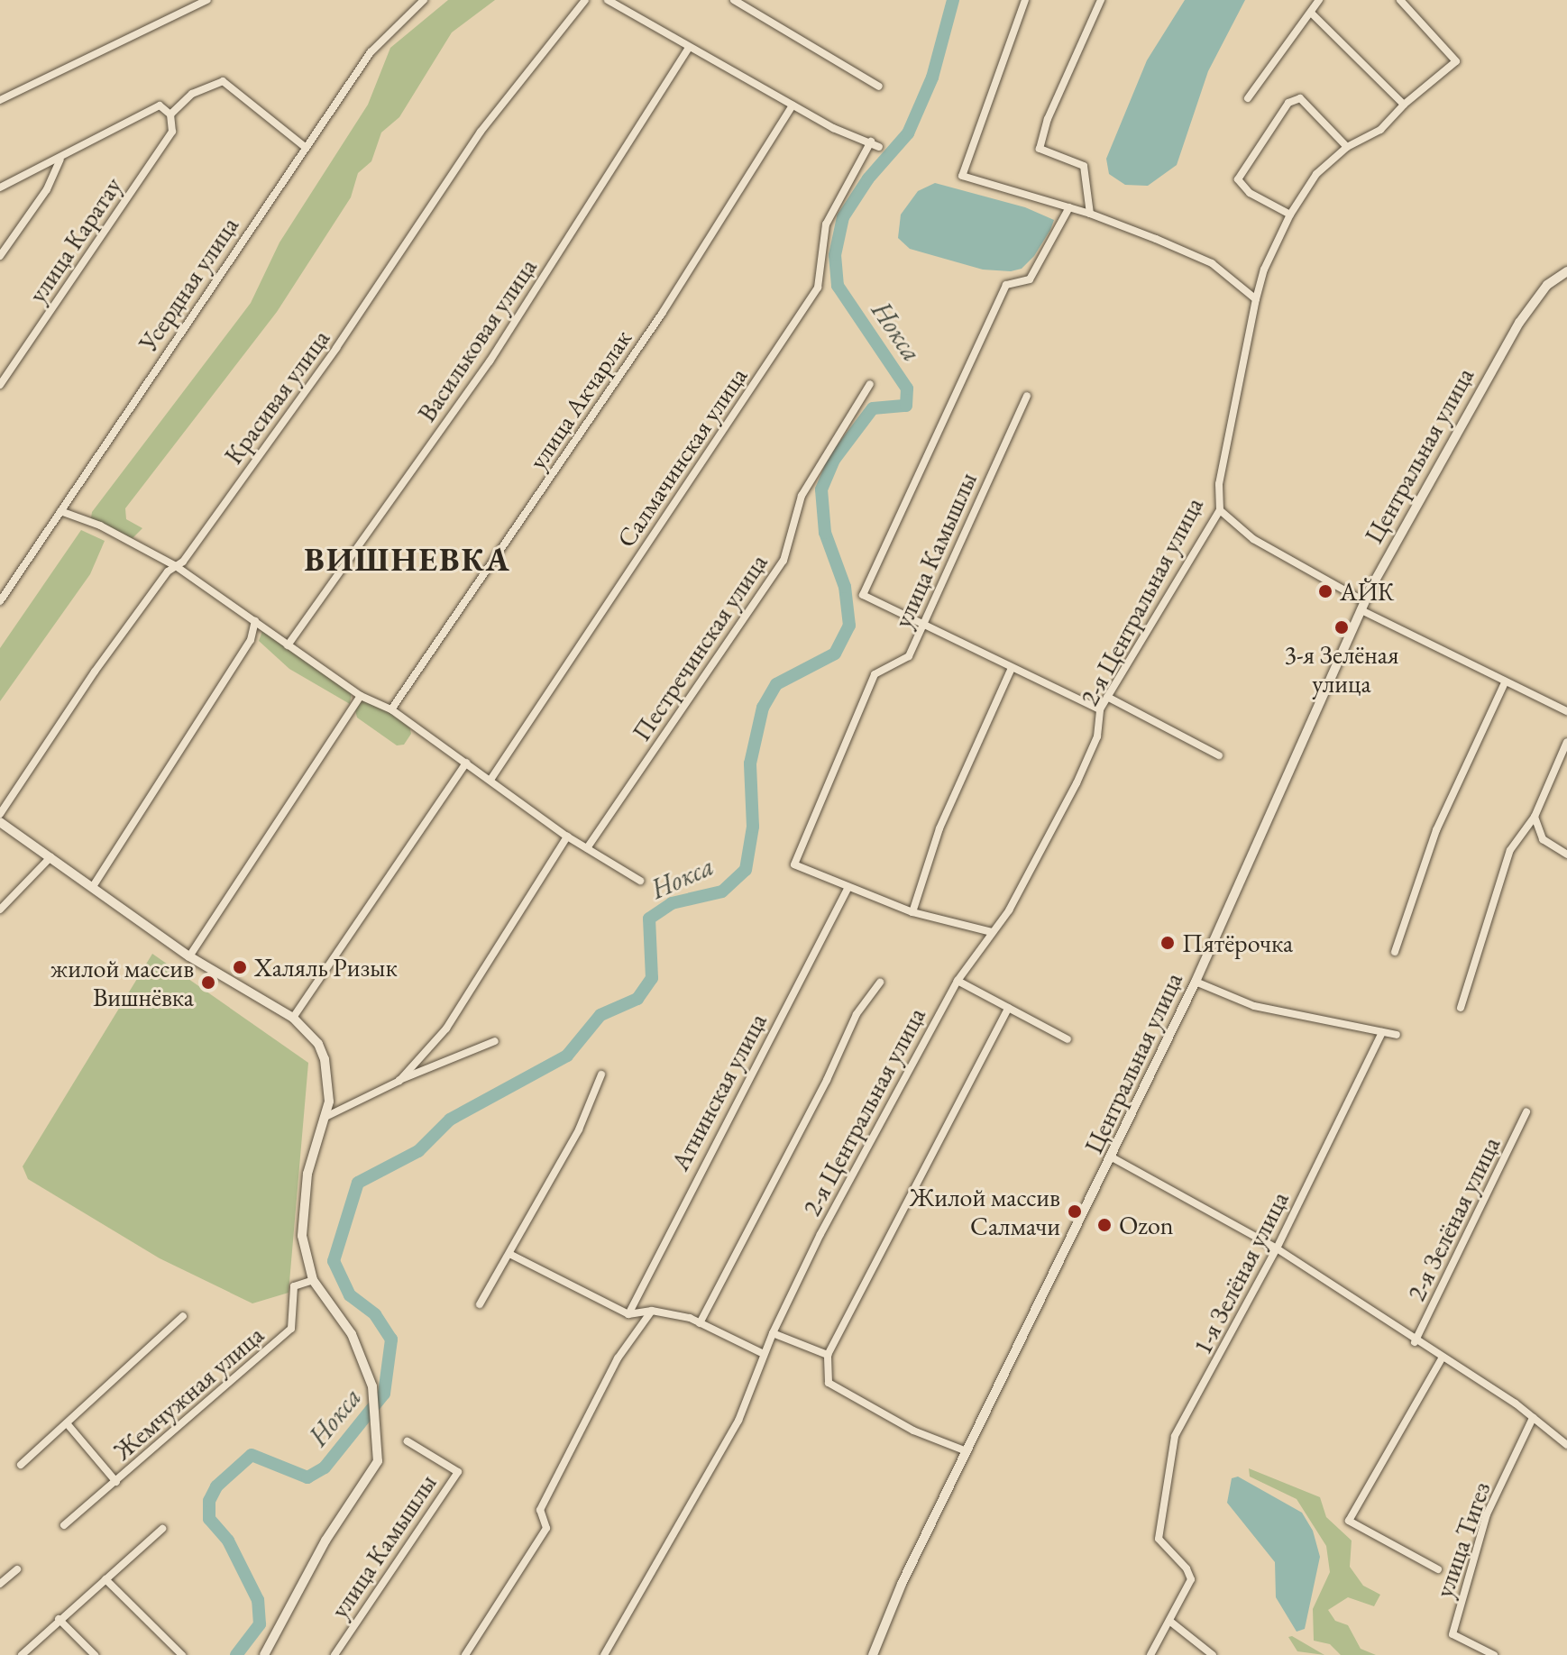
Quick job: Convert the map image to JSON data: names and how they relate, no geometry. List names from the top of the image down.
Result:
{
  "streets": {
    "street": [
      "улица Каратау",
      "Усердная улица",
      "Васильковая улица",
      "Красивая улица",
      "улица Акчарлак",
      "Центральная улица",
      "Салмачинская улица",
      "улица Камышлы",
      "2-я Центральная улица",
      "Пестречинская улица",
      "Атнинская улица",
      "2-я Зелёная улица",
      "1-я Зелёная улица",
      "Жемчужная улица",
      "улица Тигез"
    ]
  },
  "crossings": [
    ["улица Камышлы", "Атнинская улица"]
  ],
  "districts": ["ВИШНЕВКА"],
  "water": ["Нокса"],
  "places": [
    "АЙК",
    "3-я Зелёная улица",
    "Пятёрочка",
    "Халяль Ризык",
    "жилой массив Вишнёвка",
    "Жилой массив Салмачи",
    "Ozon"
  ]
}
